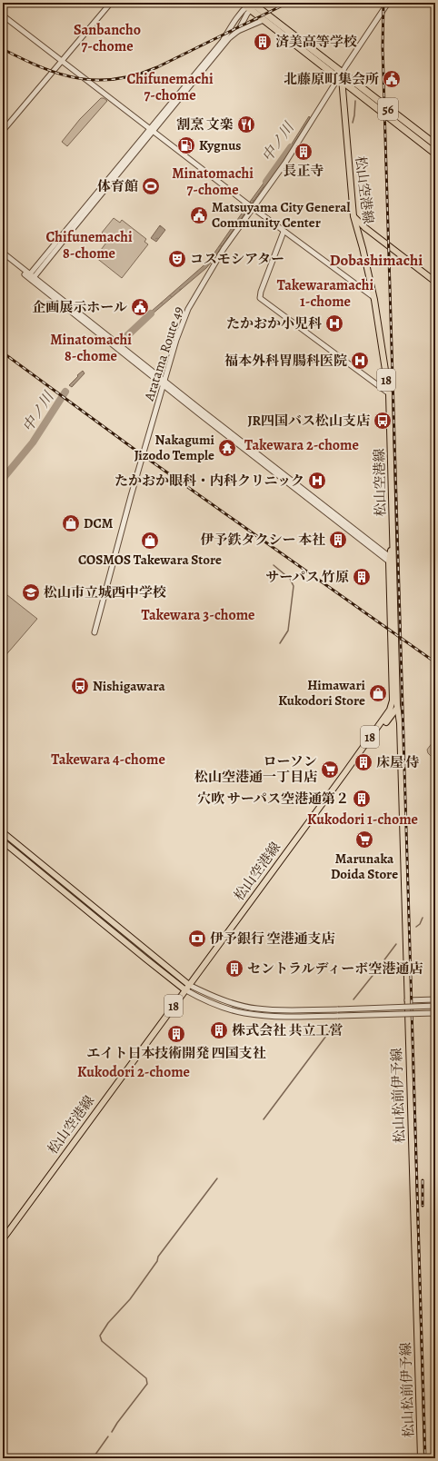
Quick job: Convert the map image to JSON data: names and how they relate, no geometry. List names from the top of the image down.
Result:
{
  "streets": {
    "highway": ["56"],
    "main road": ["松山空港線", "18", "松山松前伊予線"],
    "street": ["Aratama Route 49"]
  },
  "crossings": [
    ["56", "松山空港線"],
    ["56", "Aratama Route 49"],
    ["松山空港線", "Aratama Route 49"],
    ["松山空港線", "18"],
    ["松山空港線", "松山松前伊予線"],
    ["18", "松山松前伊予線"]
  ],
  "districts": [
    "Sanbancho 7-chome",
    "Chifunemachi 7-chome",
    "Minatomachi 7-chome",
    "Chifunemachi 8-chome",
    "Dobashimachi",
    "Takewaramachi 1-chome",
    "Minatomachi 8-chome",
    "Takewara 2-chome",
    "Takewara 3-chome",
    "Takewara 4-chome",
    "Kukodori 1-chome",
    "Kukodori 2-chome"
  ],
  "water": ["中ノ川"],
  "places": {
    "building": [
      "済美高等学校",
      "長正寺",
      "伊予鉄タクシー 本社",
      "サーパス 竹原",
      "床屋 侍",
      "穴吹 サーパス空港通第２",
      "セントラルディーボ空港通店",
      "株式会社 共立工営",
      "エイト日本技術開発 四国支社"
    ],
    "public building": ["北藤原町集会所", "Matsuyama City General Community Center", "企画展示ホール"],
    "restaurant": ["割烹 文楽"],
    "fuel station": ["Kygnus"],
    "sports": ["体育館"],
    "theatre": ["コスモシアター"],
    "hospital": ["たかおか小児科", "福本外科胃腸科医院", "たかおか眼科・内科クリニック"],
    "bus stop": ["JR四国バス松山支店", "Nishigawara"],
    "temple": ["Nakagumi Jizodo Temple"],
    "shop": ["DCM", "COSMOS Takewara Store", "Himawari Kukodori Store"],
    "school or university": ["松山市立城西中学校"],
    "supermarket": ["ローソン 松山空港通一丁目店", "Marunaka Doida Store"],
    "bank": ["伊予銀行 空港通支店"]
  }
}
